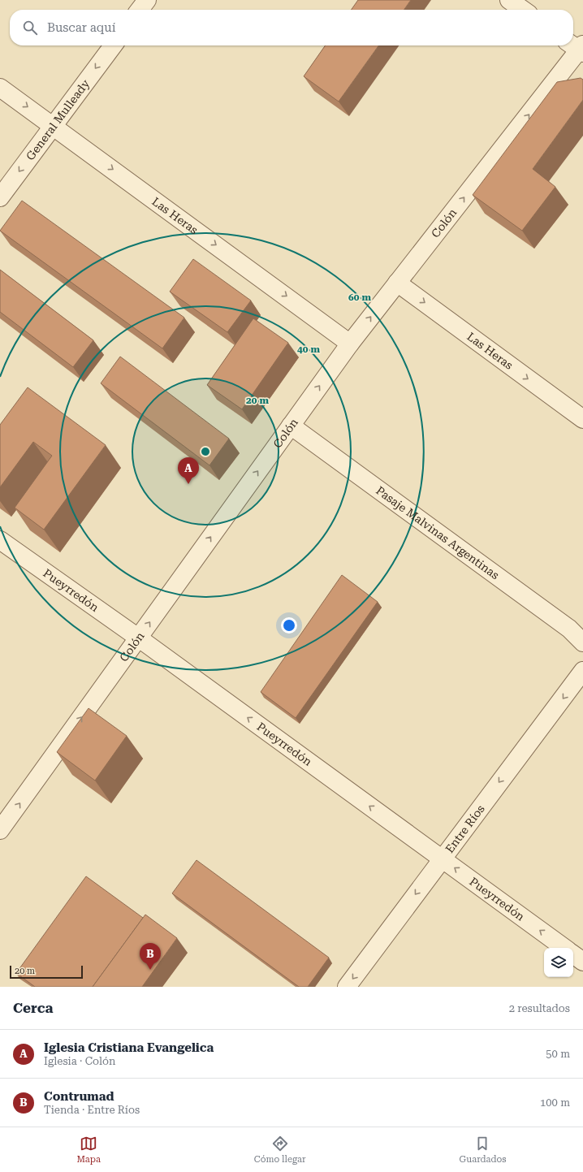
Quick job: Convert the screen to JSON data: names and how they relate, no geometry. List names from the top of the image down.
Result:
{
  "streets": {
    "street": [
      "General Mulleady",
      "Las Heras",
      "Colón",
      "Pasaje Malvinas Argentinas",
      "Pueyrredón",
      "Entre Ríos"
    ]
  },
  "crossings": [
    ["General Mulleady", "Las Heras"],
    ["Las Heras", "Colón"],
    ["Colón", "Pasaje Malvinas Argentinas"],
    ["Colón", "Pueyrredón"],
    ["Pueyrredón", "Entre Ríos"]
  ],
  "one_way": [
    "General Mulleady",
    "Las Heras",
    "Colón",
    "Pueyrredón",
    "Entre Ríos"
  ],
  "scale_bar": "20 m",
  "page": {
    "search": "Buscar aquí",
    "pins": ["A", "B"],
    "scale": "20 m",
    "heading": ["Cerca", "2 resultados"],
    "list": [
      {
        "mark": "A",
        "name": "Iglesia Cristiana Evangelica",
        "note": "Iglesia · Colón",
        "value": "50 m"
      },
      {
        "mark": "B",
        "name": "Contrumad",
        "note": "Tienda · Entre Ríos",
        "value": "100 m"
      }
    ],
    "nav": ["Mapa", "Cómo llegar", "Guardados"]
  },
  "rings": ["60 m", "40 m", "20 m"]
}
